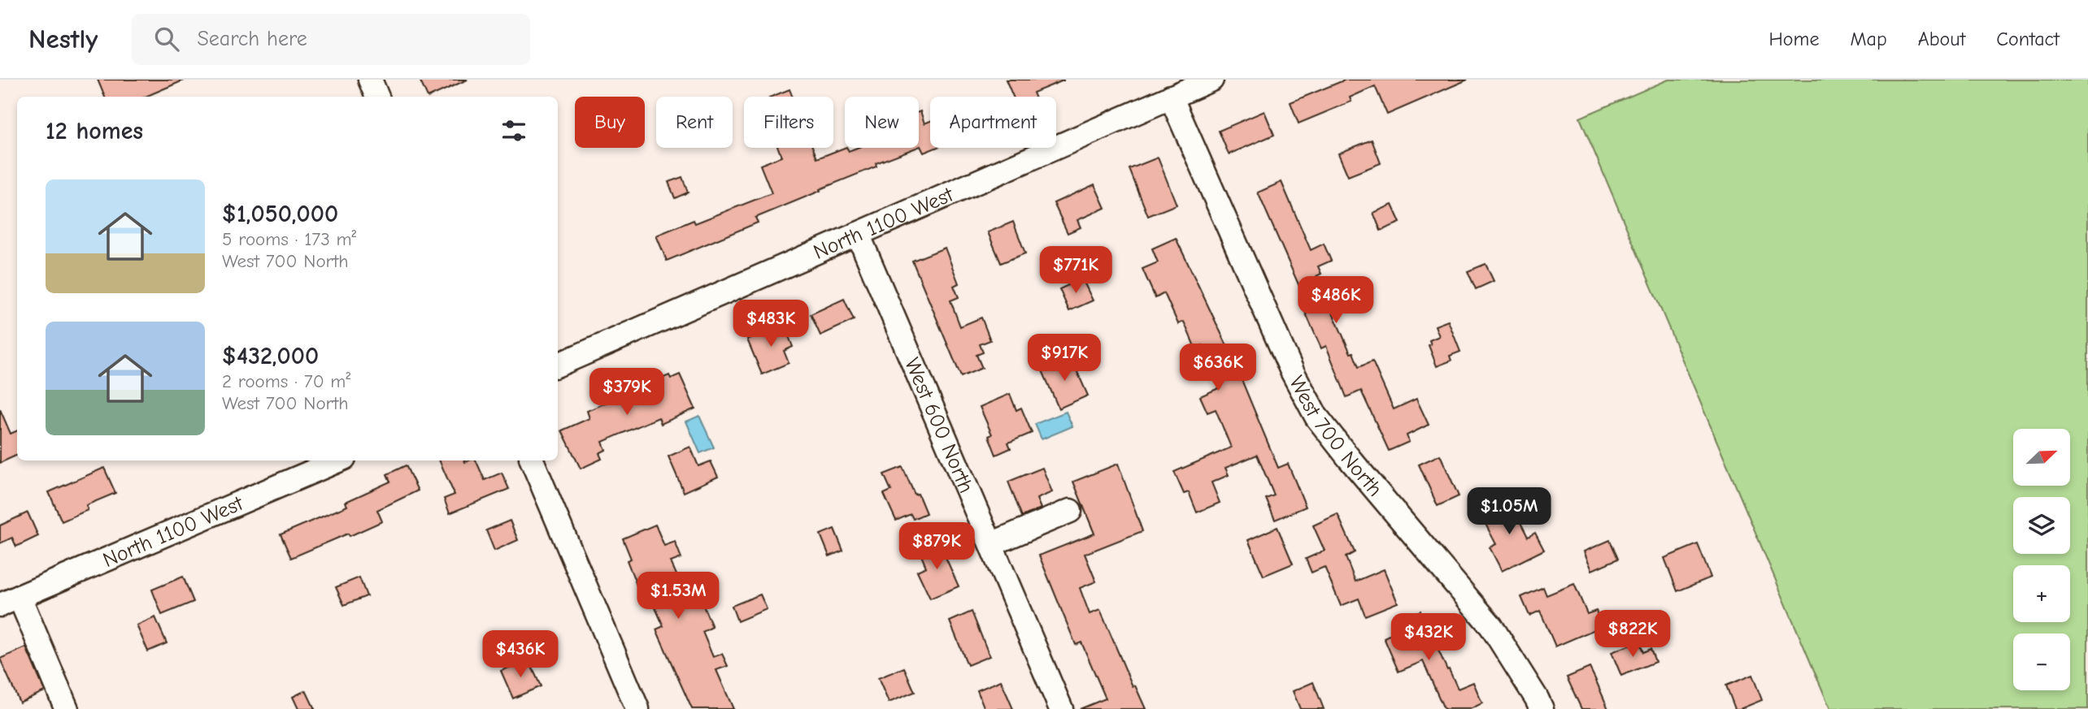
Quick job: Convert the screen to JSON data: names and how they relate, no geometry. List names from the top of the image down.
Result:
{
  "streets": {
    "street": ["North 1100 West", "West 600 North", "West 700 North"]
  },
  "crossings": [
    ["North 1100 West", "West 600 North"],
    ["North 1100 West", "West 700 North"]
  ],
  "north": "top right",
  "page": {
    "header": "Nestly",
    "search": "Search here",
    "nav": [
      "Home",
      "Map",
      "About",
      "Contact"
    ],
    "chip": [
      "Buy",
      "Rent",
      "Filters",
      "New",
      "Apartment"
    ],
    "heading": "12 homes",
    "list": [
      {
        "name": "$1,050,000",
        "note": "5 rooms · 173 m² · West 700 North"
      },
      {
        "name": "$432,000",
        "note": "2 rooms · 70 m² · West 700 North"
      }
    ],
    "price": [
      "$771K",
      "$486K",
      "$483K",
      "$917K",
      "$636K",
      "$379K",
      "$1.05M",
      "$879K",
      "$1.53M",
      "$822K",
      "$432K",
      "$436K"
    ],
    "map_buttons": ["+", "−"]
  }
}
